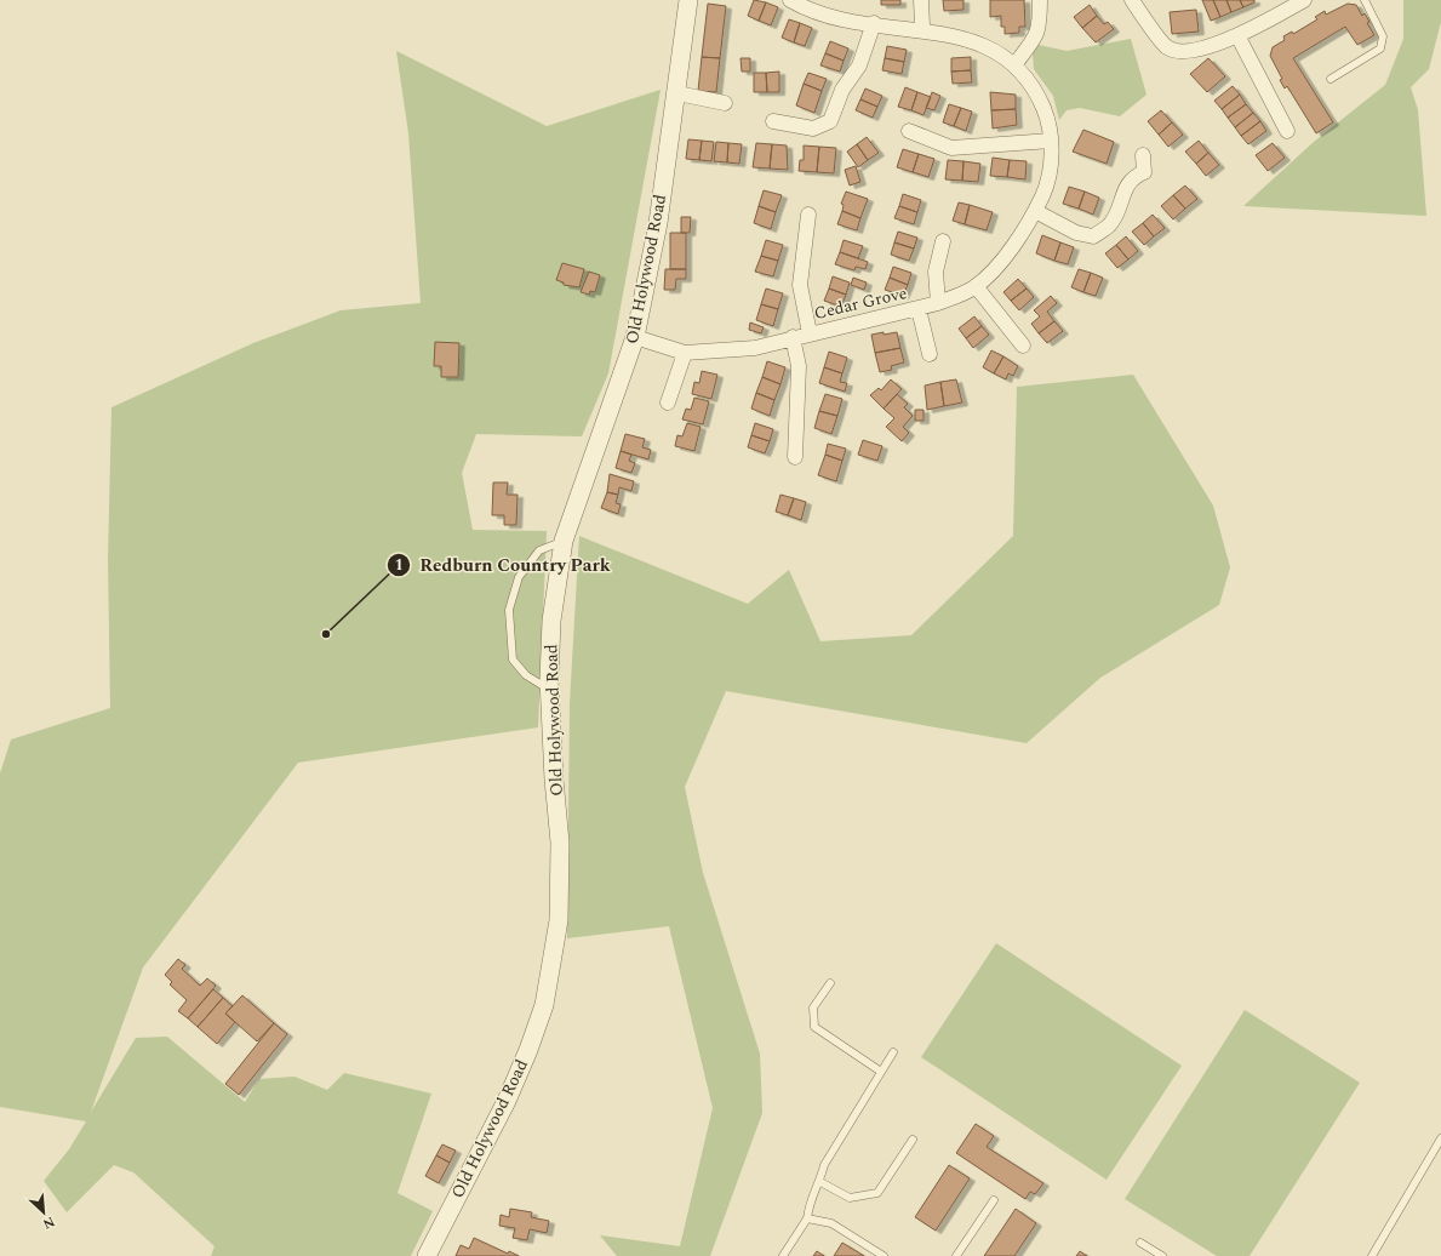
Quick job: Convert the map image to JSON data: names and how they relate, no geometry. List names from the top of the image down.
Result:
{
  "streets": {
    "street": ["Old Holywood Road", "Cedar Grove"]
  },
  "crossings": [
    ["Old Holywood Road", "Cedar Grove"]
  ],
  "places": ["Redburn Country Park"],
  "north": "bottom right"
}
